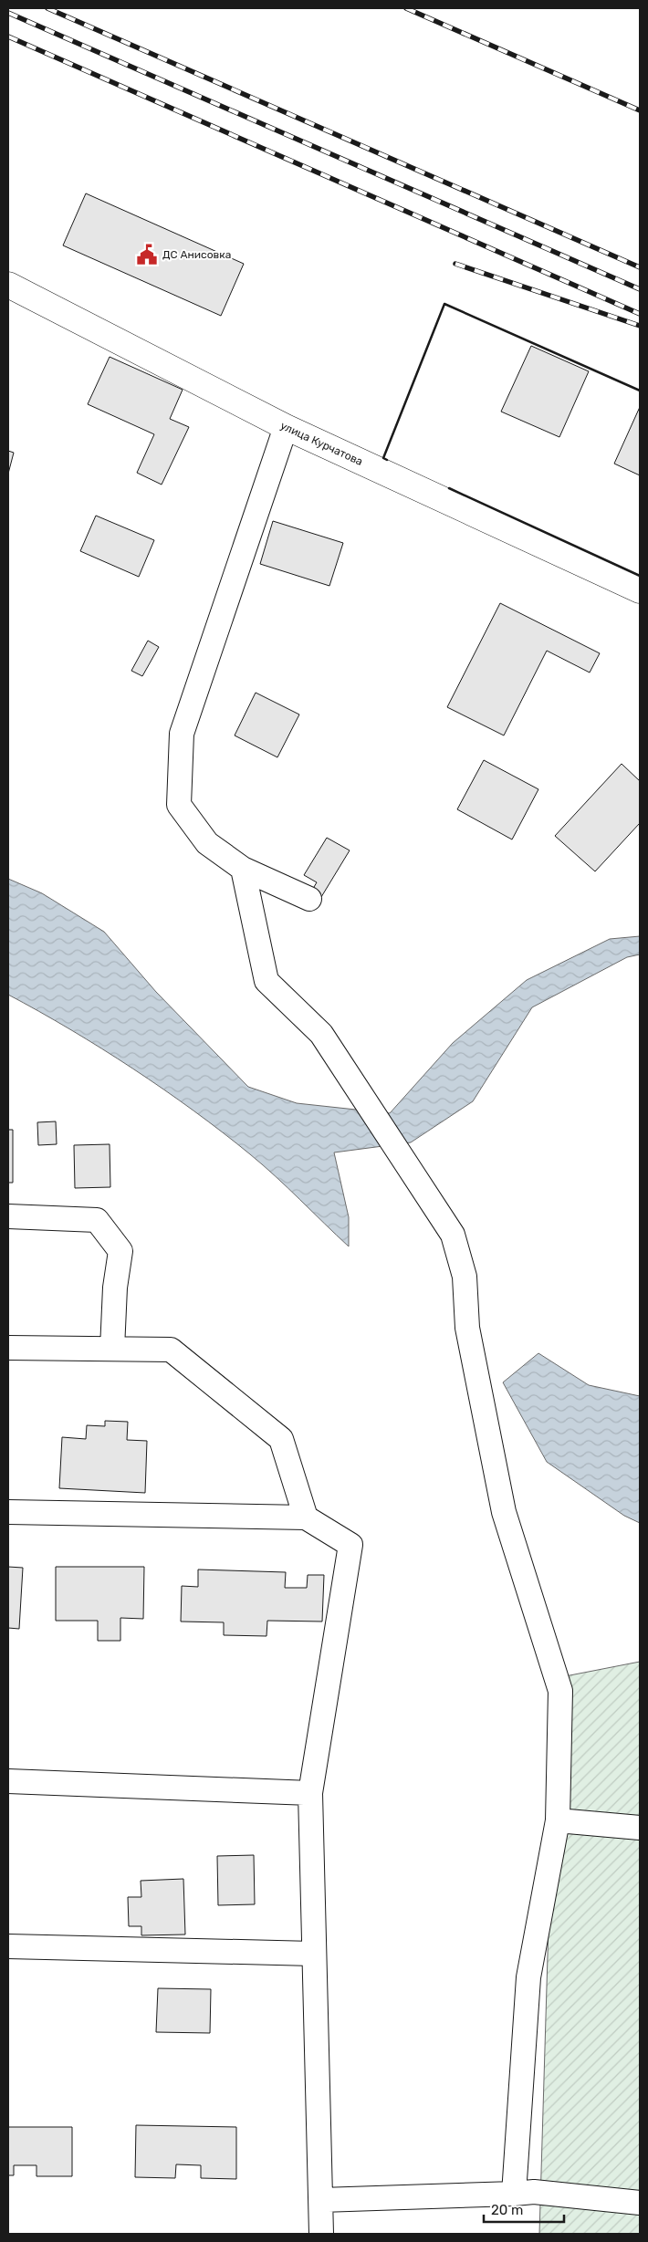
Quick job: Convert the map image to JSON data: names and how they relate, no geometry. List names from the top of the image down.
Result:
{
  "streets": {
    "street": ["улица Курчатова"]
  },
  "places": {
    "public building": ["ДС Анисовка"]
  },
  "scale_bar": "20 m"
}
